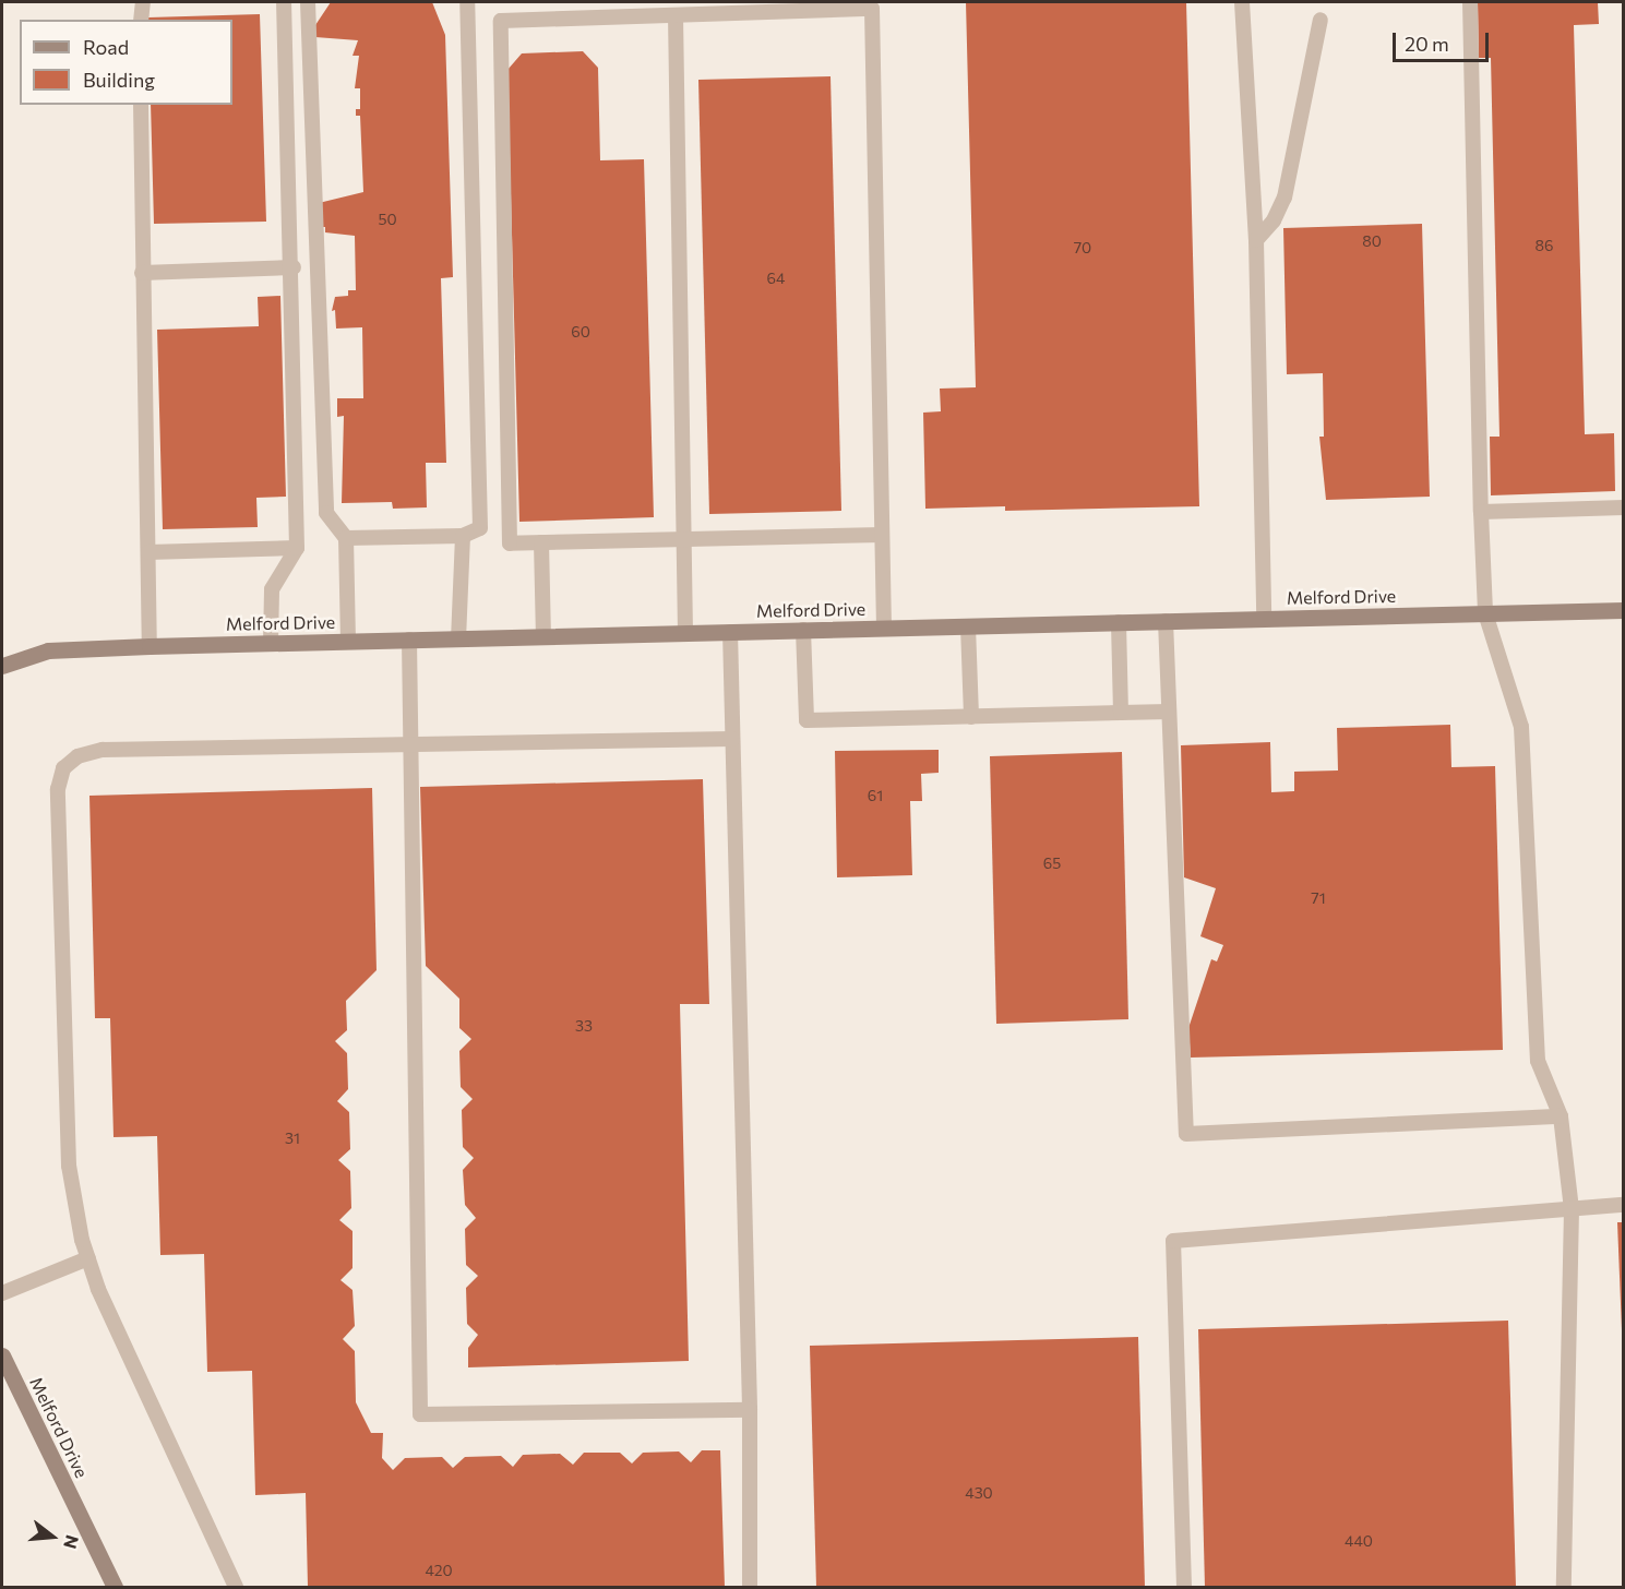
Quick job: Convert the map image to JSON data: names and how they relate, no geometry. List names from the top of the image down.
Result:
{
  "streets": {
    "street": ["Melford Drive"]
  },
  "house_numbers": [
    "50",
    "80",
    "86",
    "70",
    "64",
    "60",
    "61",
    "65",
    "71",
    "33",
    "31",
    "430",
    "440",
    "420"
  ],
  "legend": ["Road", "Building"],
  "scale_bar": "20 m",
  "north": "right"
}
